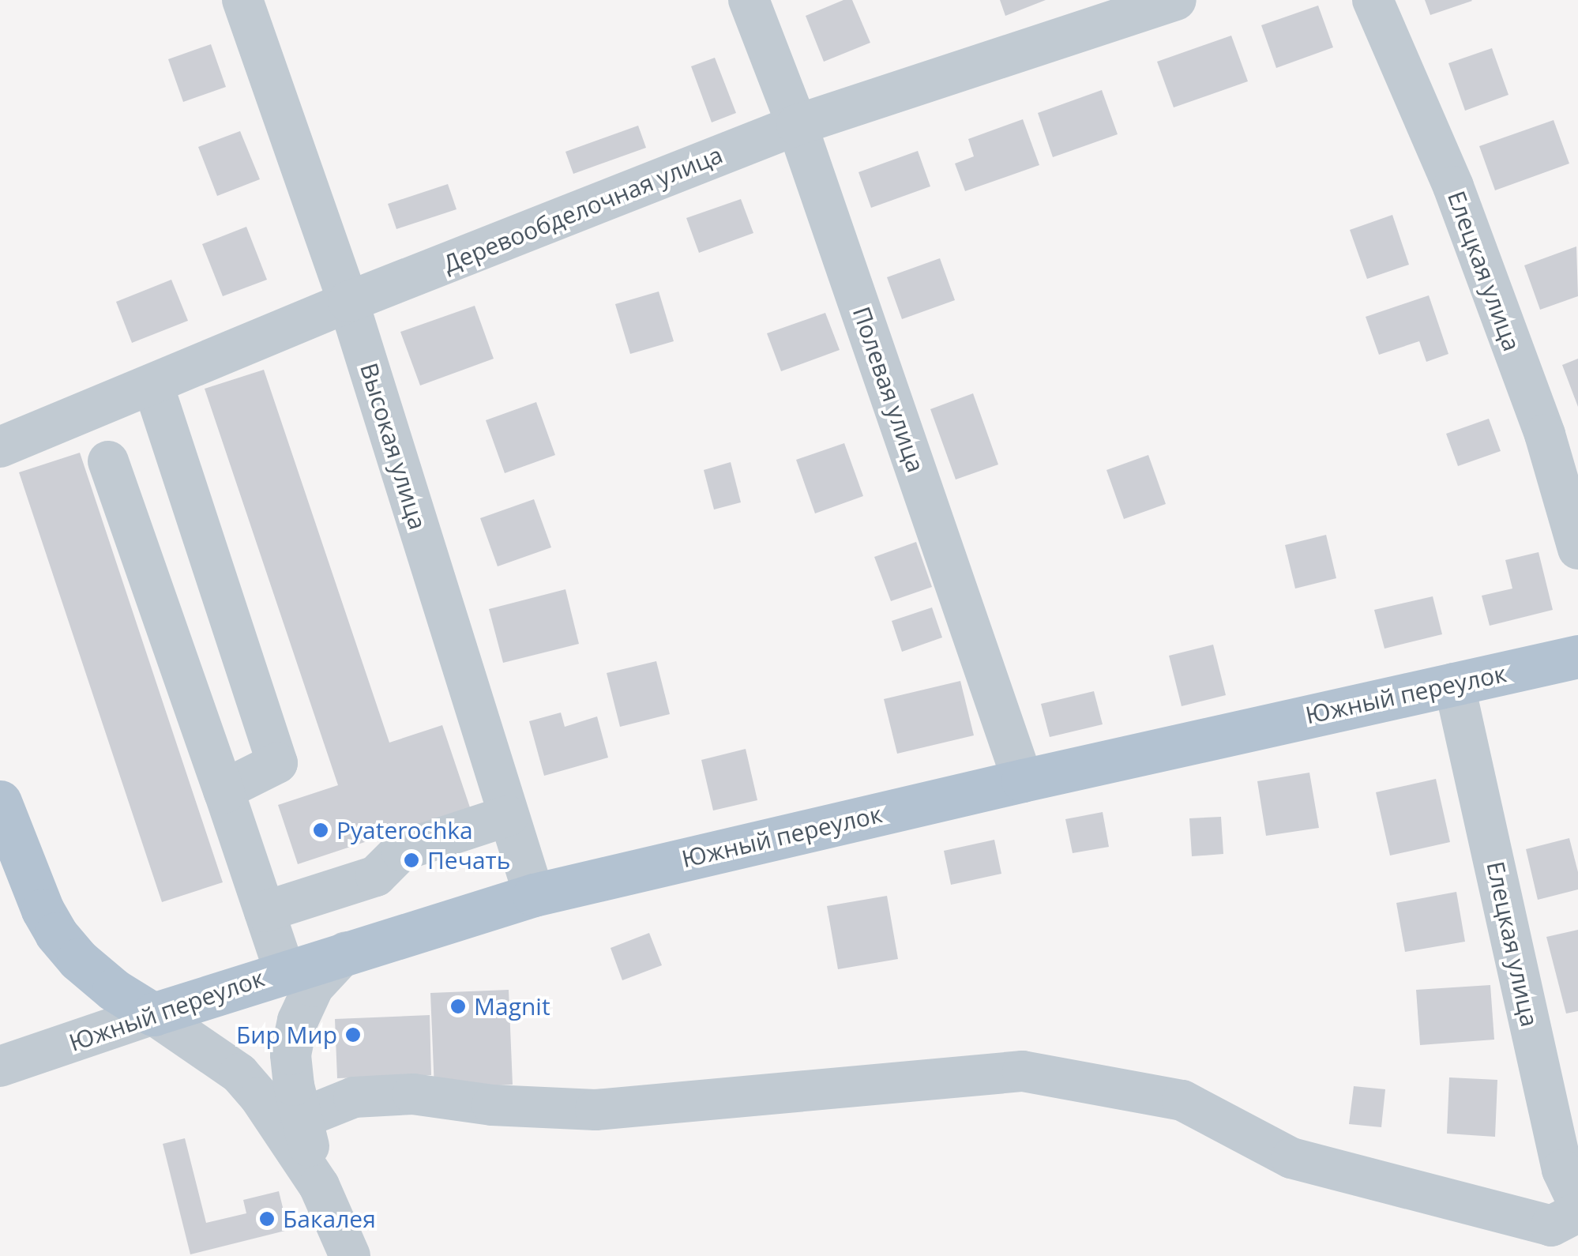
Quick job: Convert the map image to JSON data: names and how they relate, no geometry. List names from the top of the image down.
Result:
{
  "streets": {
    "main road": ["Южный переулок"],
    "street": [
      "Деревообделочная улица",
      "Елецкая улица",
      "Полевая улица",
      "Высокая улица"
    ]
  },
  "crossings": [
    ["Деревообделочная улица", "Полевая улица"],
    ["Деревообделочная улица", "Высокая улица"],
    ["Елецкая улица", "Южный переулок"],
    ["Полевая улица", "Южный переулок"],
    ["Высокая улица", "Южный переулок"]
  ],
  "places": [
    "Pyaterochka",
    "Печать",
    "Magnit",
    "Бир Мир",
    "Бакалея"
  ]
}
